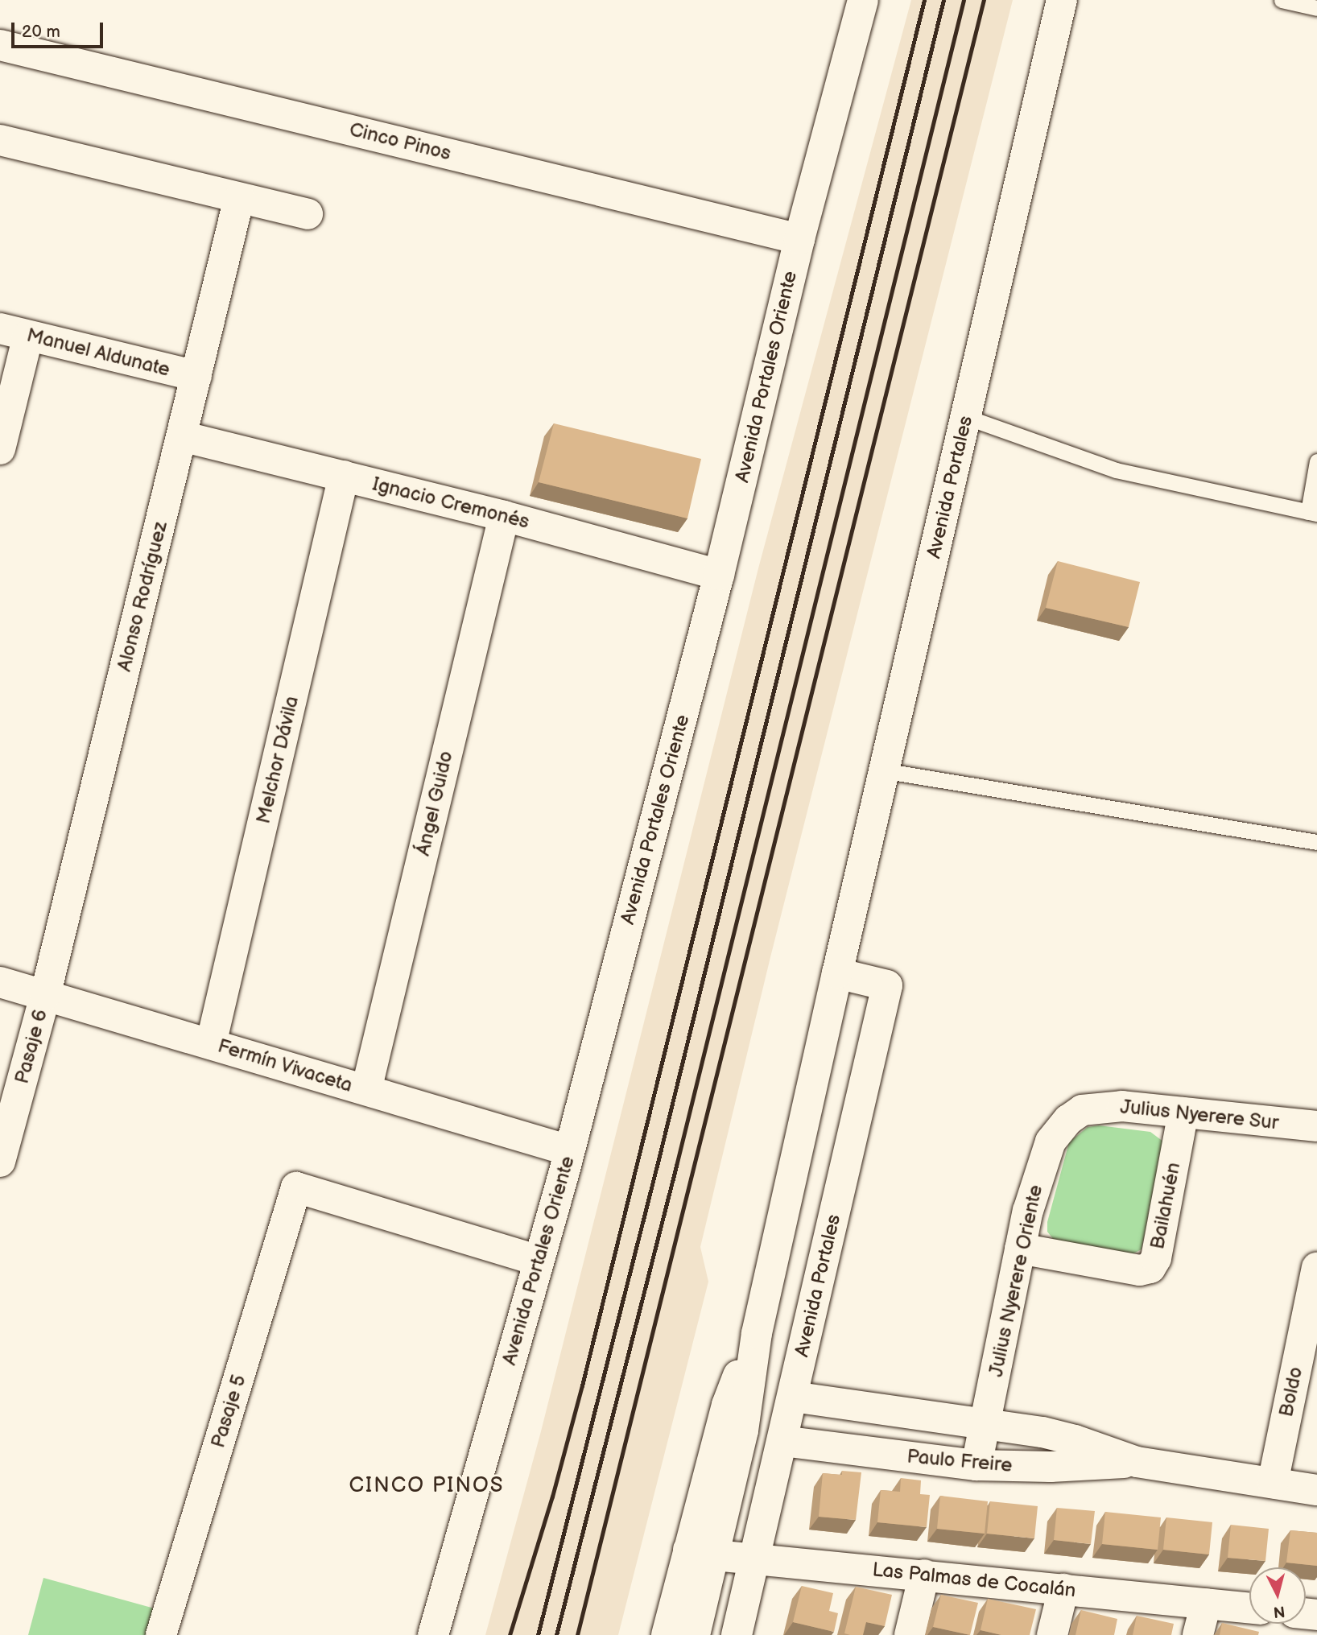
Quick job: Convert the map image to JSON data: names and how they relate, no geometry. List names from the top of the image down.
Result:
{
  "streets": {
    "street": [
      "Cinco Pinos",
      "Manuel Aldunate",
      "Avenida Portales Oriente",
      "Avenida Portales",
      "Ignacio Cremonés",
      "Alonso Rodríguez",
      "Melchor Dávila",
      "Ángel Guido",
      "Pasaje 6",
      "Fermín Vivaceta",
      "Julius Nyerere Sur",
      "Bailahuén",
      "Julius Nyerere Oriente",
      "Boldo",
      "Pasaje 5",
      "Paulo Freire",
      "Las Palmas de Cocalán"
    ]
  },
  "crossings": [
    ["Cinco Pinos", "Avenida Portales Oriente"],
    ["Manuel Aldunate", "Alonso Rodríguez"],
    ["Avenida Portales Oriente", "Ignacio Cremonés"],
    ["Avenida Portales Oriente", "Fermín Vivaceta"],
    ["Avenida Portales Oriente", "Pasaje 5"],
    ["Avenida Portales", "Paulo Freire"],
    ["Avenida Portales", "Las Palmas de Cocalán"],
    ["Ignacio Cremonés", "Alonso Rodríguez"],
    ["Ignacio Cremonés", "Melchor Dávila"],
    ["Ignacio Cremonés", "Ángel Guido"],
    ["Alonso Rodríguez", "Pasaje 6"],
    ["Alonso Rodríguez", "Fermín Vivaceta"],
    ["Melchor Dávila", "Fermín Vivaceta"],
    ["Ángel Guido", "Fermín Vivaceta"],
    ["Pasaje 6", "Fermín Vivaceta"],
    ["Julius Nyerere Sur", "Bailahuén"],
    ["Julius Nyerere Sur", "Julius Nyerere Oriente"],
    ["Bailahuén", "Julius Nyerere Oriente"],
    ["Julius Nyerere Oriente", "Paulo Freire"],
    ["Boldo", "Paulo Freire"]
  ],
  "districts": ["CINCO PINOS"],
  "scale_bar": "20 m",
  "north": "bottom"
}
